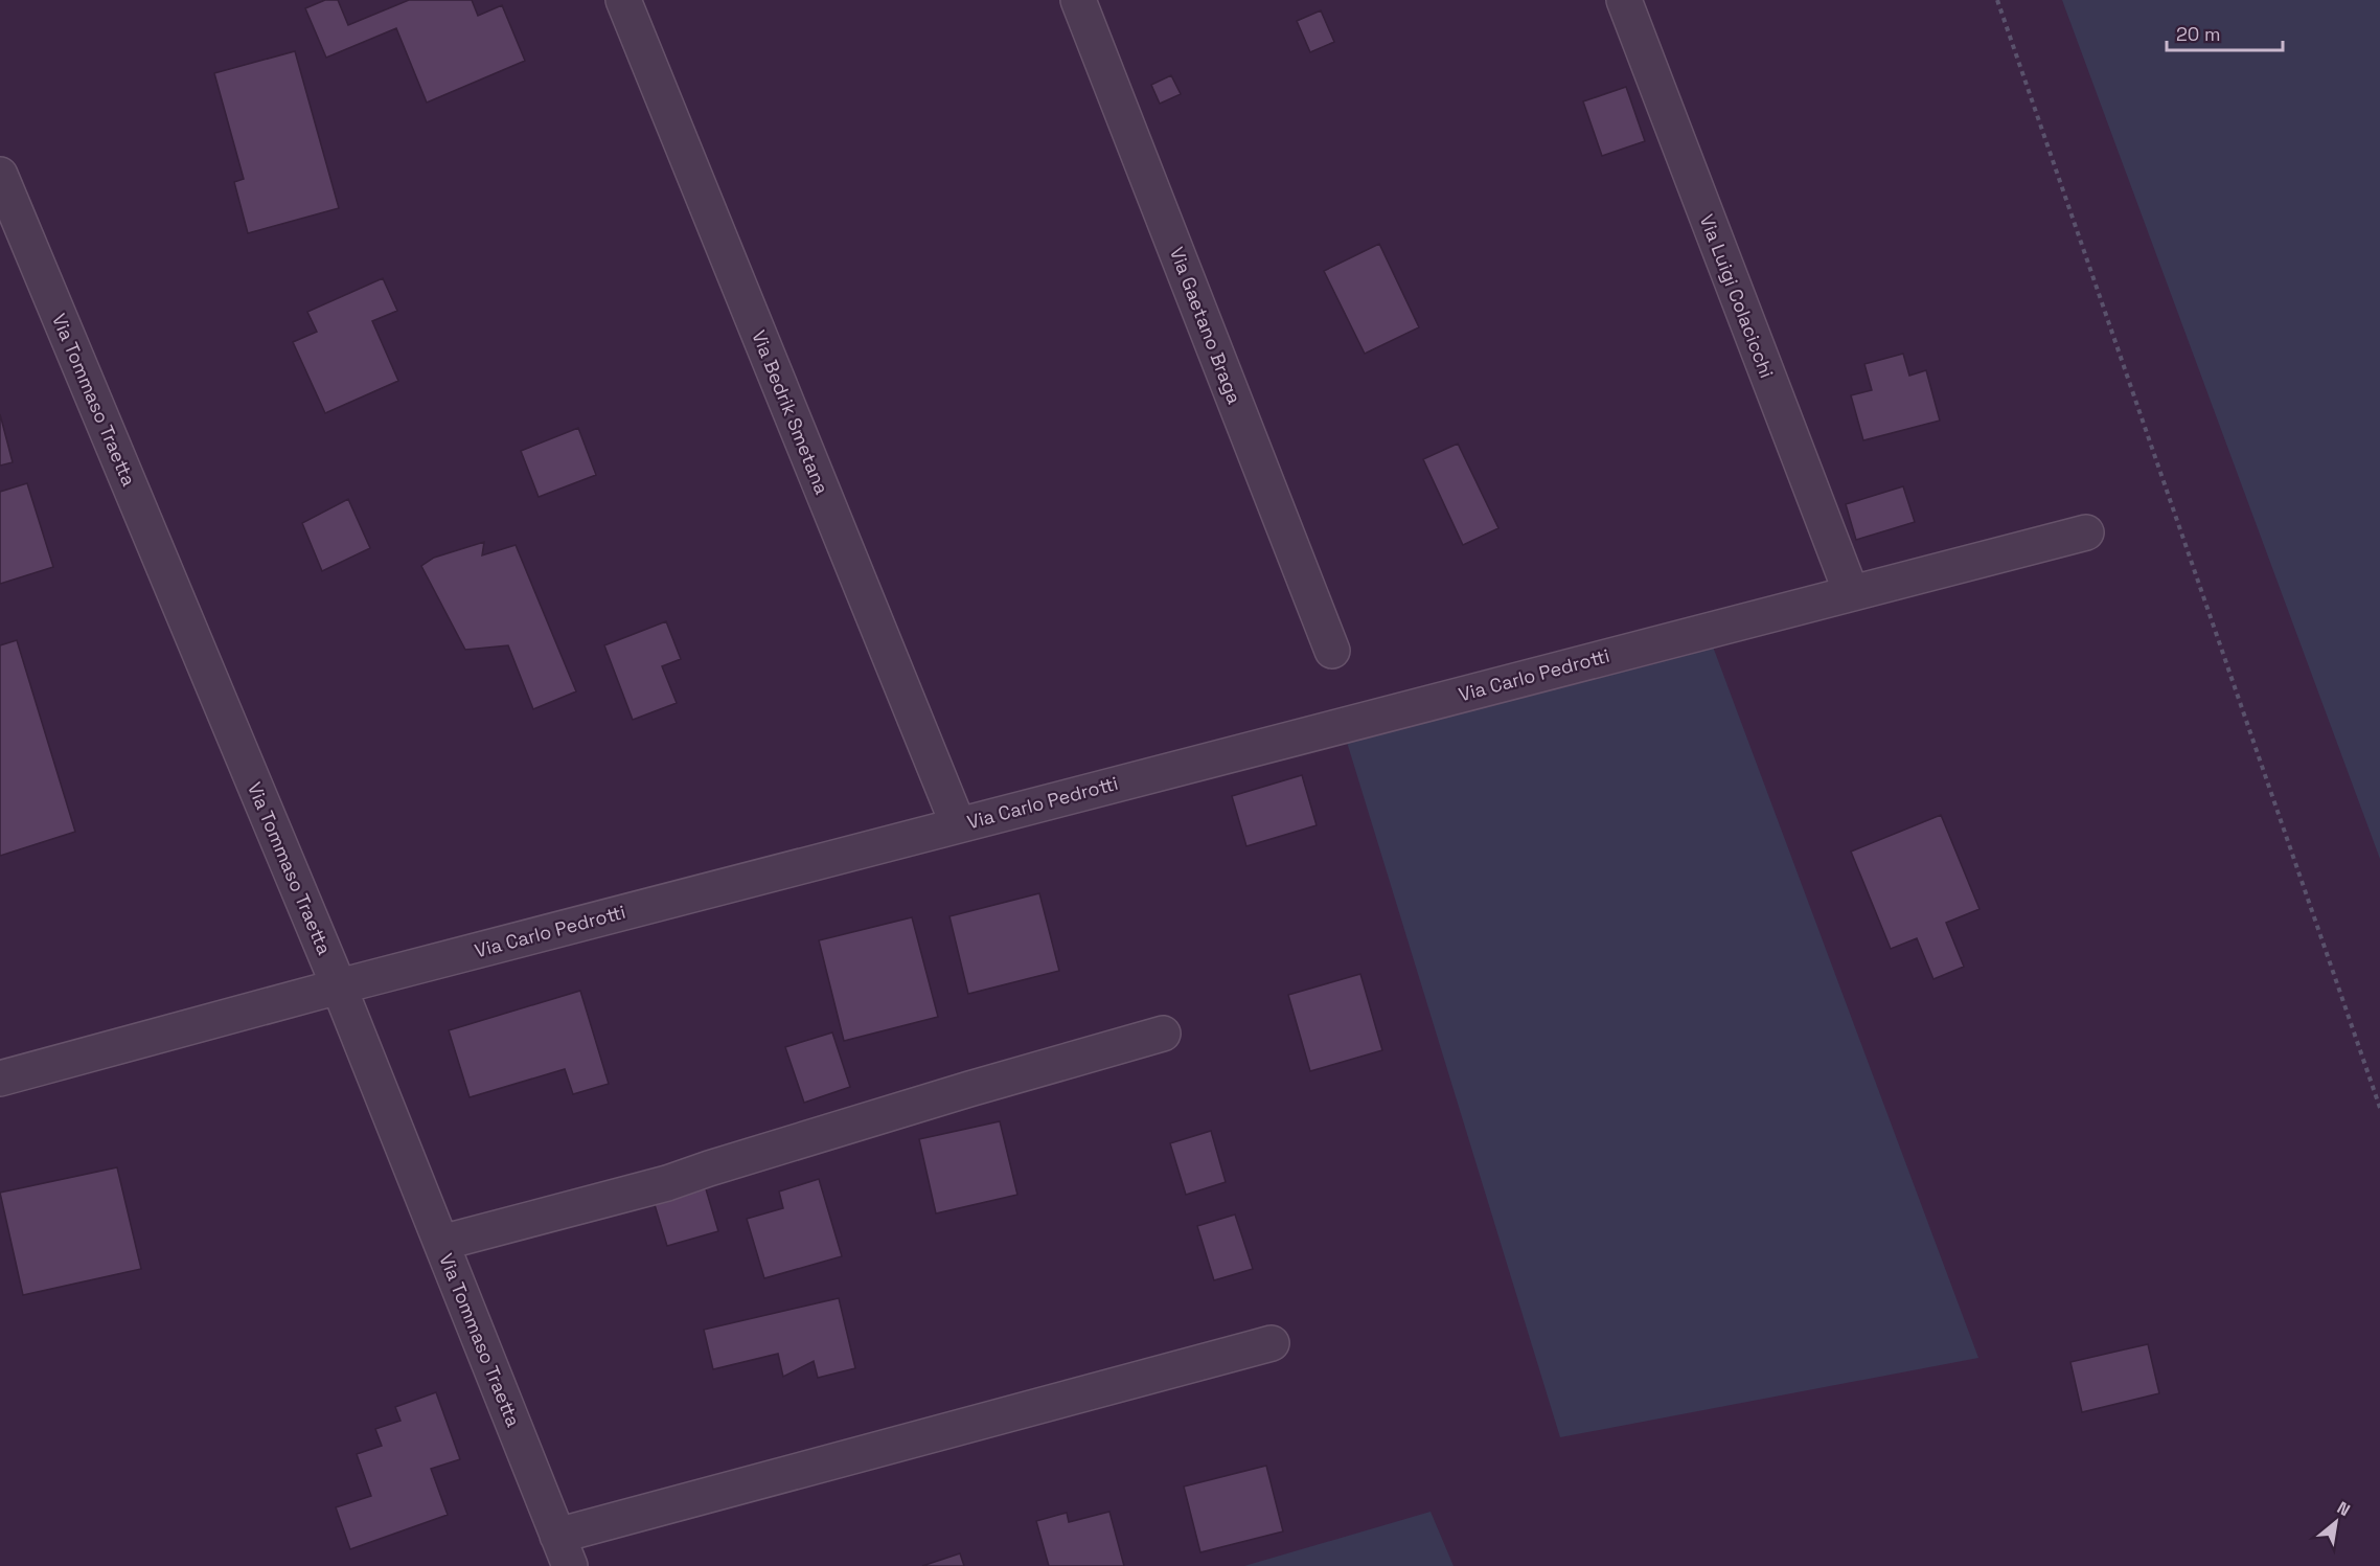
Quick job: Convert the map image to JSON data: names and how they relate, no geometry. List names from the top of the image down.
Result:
{
  "streets": {
    "street": [
      "Via Luigi Colacicchi",
      "Via Gaetano Braga",
      "Via Tommaso Traetta",
      "Via Bedrik Smetana",
      "Via Carlo Pedrotti"
    ]
  },
  "crossings": [
    ["Via Luigi Colacicchi", "Via Carlo Pedrotti"],
    ["Via Tommaso Traetta", "Via Carlo Pedrotti"],
    ["Via Bedrik Smetana", "Via Carlo Pedrotti"]
  ],
  "scale_bar": "20 m",
  "north": "top right"
}
